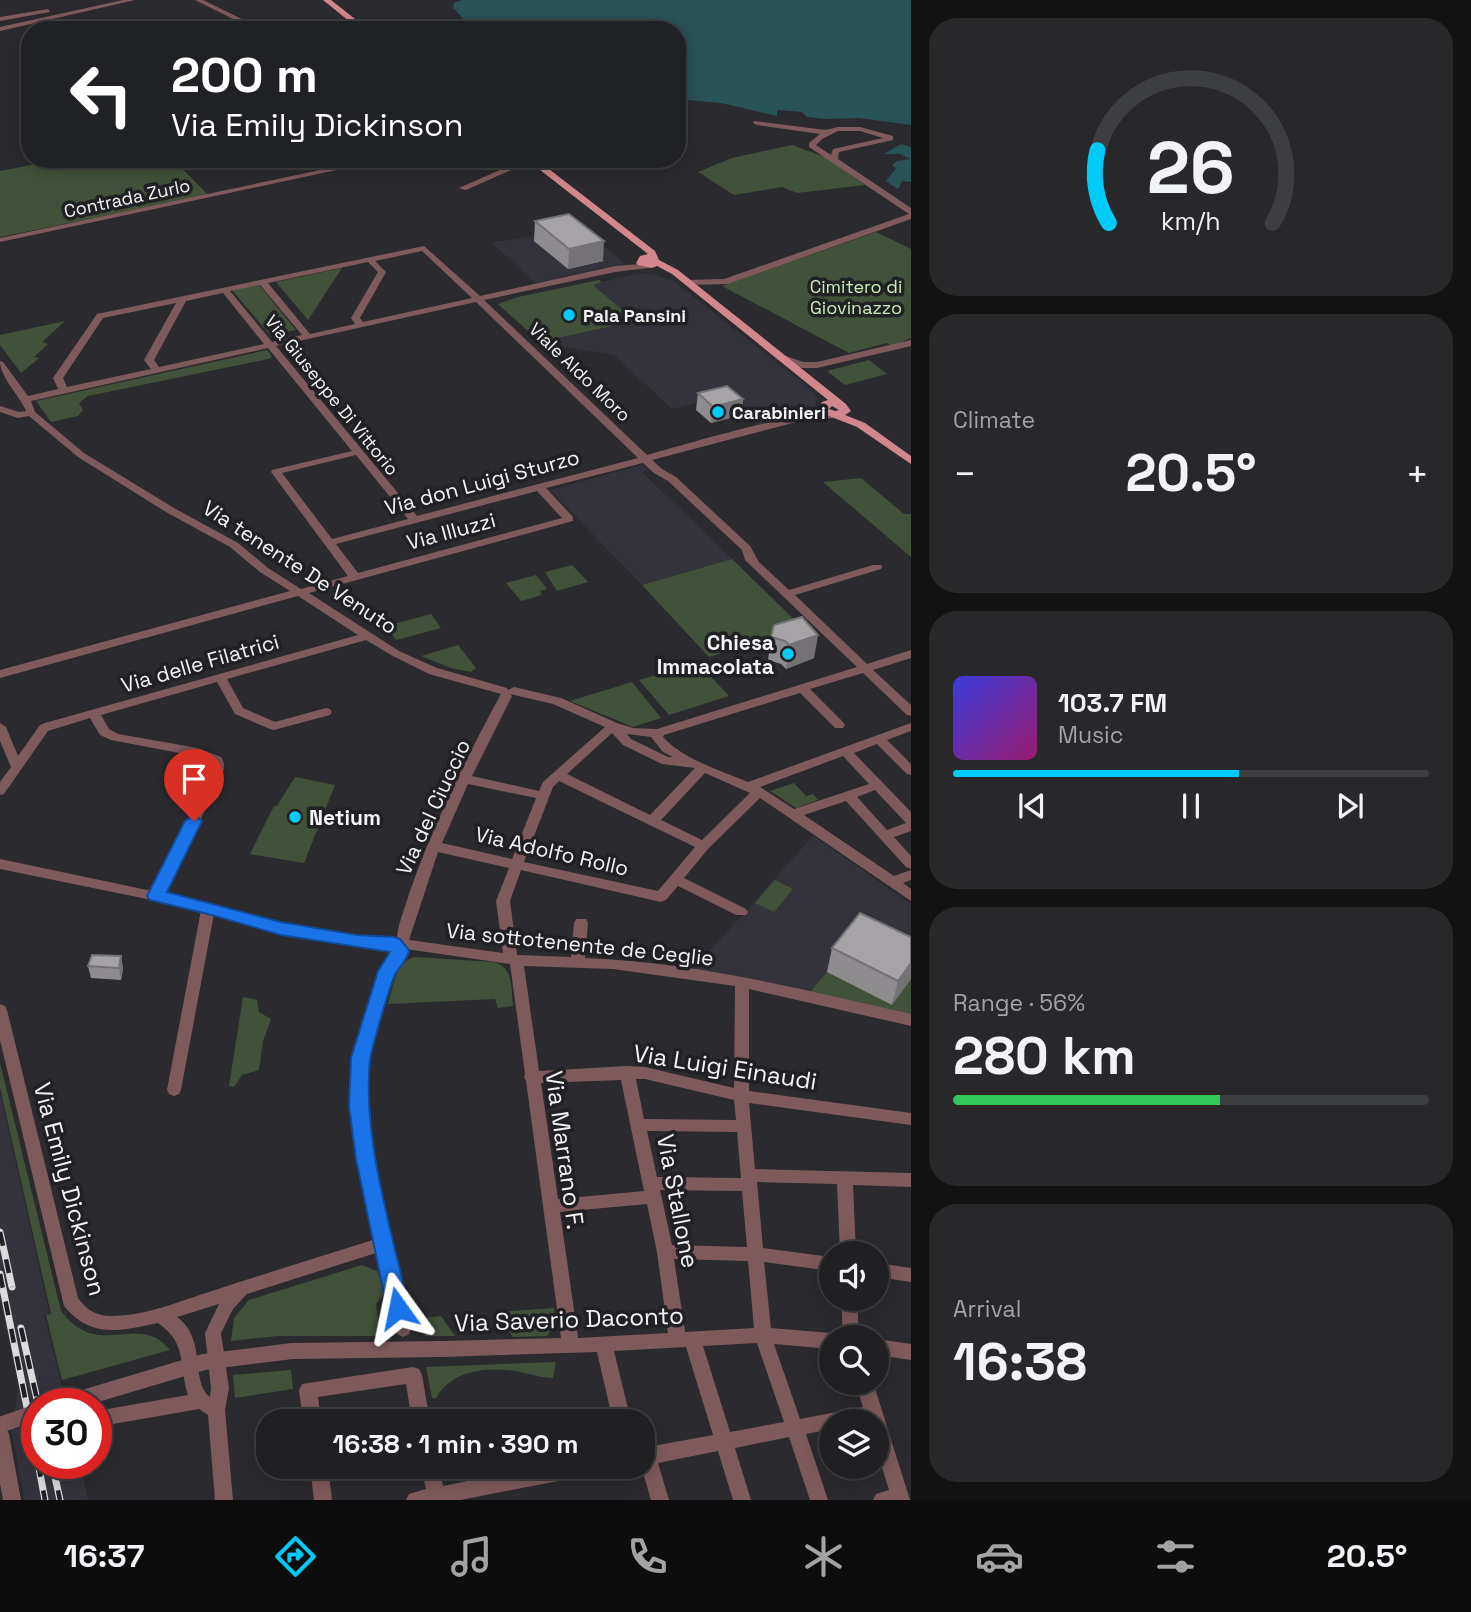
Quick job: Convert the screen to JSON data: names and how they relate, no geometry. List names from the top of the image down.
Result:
{
  "streets": {
    "street": [
      "Contrada Zurlo",
      "Viale Aldo Moro",
      "Via Giuseppe Di Vittorio",
      "Via don Luigi Sturzo",
      "Via Illuzzi",
      "Via tenente De Venuto",
      "Via delle Filatrici",
      "Via del Ciuccio",
      "Via Adolfo Rollo",
      "Via sottotenente de Ceglie",
      "Via Luigi Einaudi",
      "Via Marrano F.",
      "Via Emily Dickinson",
      "Via Stallone",
      "Via Saverio Daconto"
    ]
  },
  "crossings": [
    ["Viale Aldo Moro", "Via don Luigi Sturzo"],
    ["Via Giuseppe Di Vittorio", "Via don Luigi Sturzo"],
    ["Via don Luigi Sturzo", "Via Illuzzi"],
    ["Via Illuzzi", "Via tenente De Venuto"],
    ["Via tenente De Venuto", "Via delle Filatrici"],
    ["Via tenente De Venuto", "Via del Ciuccio"],
    ["Via tenente De Venuto", "Via Marrano F."],
    ["Via del Ciuccio", "Via Adolfo Rollo"],
    ["Via del Ciuccio", "Via sottotenente de Ceglie"],
    ["Via Adolfo Rollo", "Via Marrano F."],
    ["Via sottotenente de Ceglie", "Via Marrano F."],
    ["Via Luigi Einaudi", "Via Marrano F."],
    ["Via Luigi Einaudi", "Via Stallone"],
    ["Via Marrano F.", "Via Saverio Daconto"],
    ["Via Stallone", "Via Saverio Daconto"]
  ],
  "parks": ["Cimitero di Giovinazzo"],
  "places": [
    "Pala Pansini",
    "Carabinieri",
    "Chiesa Immacolata",
    "Netium"
  ],
  "page": {
    "turn": ["200 m", "Via Emily Dickinson"],
    "tile": [
      "Climate",
      ["Range · 56%", "280 km"],
      ["Arrival", "16:38"]
    ],
    "heat": ["−", "20.5°", "+"],
    "song": ["103.7 FM", "Music"],
    "limit": "30",
    "trip": "16:38 · 1 min · 390 m",
    "tabs": ["16:37", "20.5°"],
    "gauge": ["26", "km/h"]
  }
}
